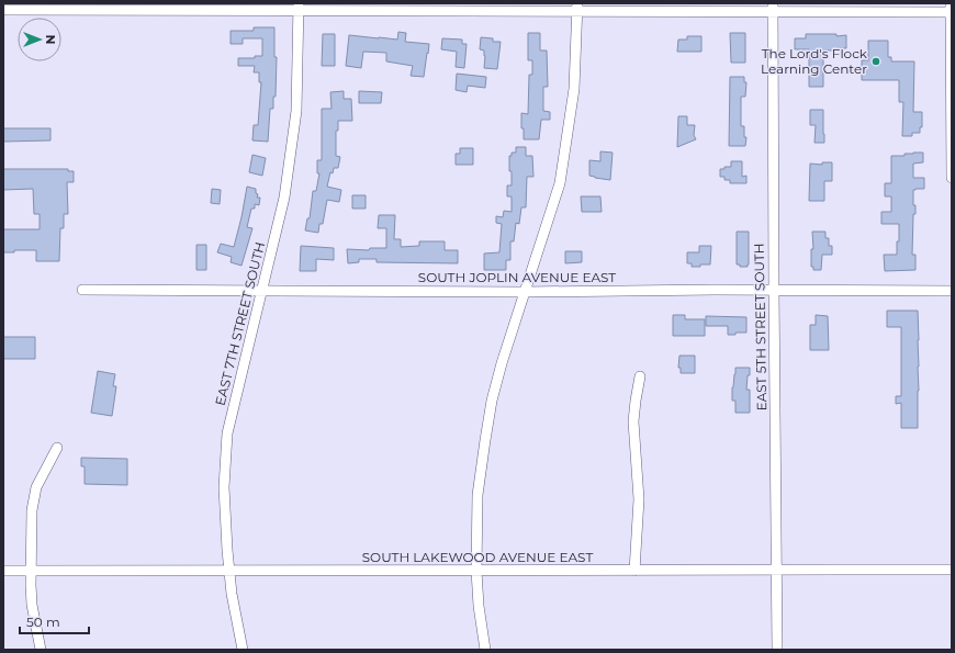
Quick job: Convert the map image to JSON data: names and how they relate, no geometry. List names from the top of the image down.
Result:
{
  "streets": {
    "street": [
      "SOUTH JOPLIN AVENUE EAST",
      "EAST 7TH STREET SOUTH",
      "EAST 5TH STREET SOUTH",
      "SOUTH LAKEWOOD AVENUE EAST"
    ]
  },
  "crossings": [
    ["SOUTH JOPLIN AVENUE EAST", "EAST 7TH STREET SOUTH"],
    ["SOUTH JOPLIN AVENUE EAST", "EAST 5TH STREET SOUTH"],
    ["EAST 7TH STREET SOUTH", "SOUTH LAKEWOOD AVENUE EAST"],
    ["EAST 5TH STREET SOUTH", "SOUTH LAKEWOOD AVENUE EAST"]
  ],
  "places": ["The Lord's Flock Learning Center"],
  "scale_bar": "50 m",
  "north": "right"
}
